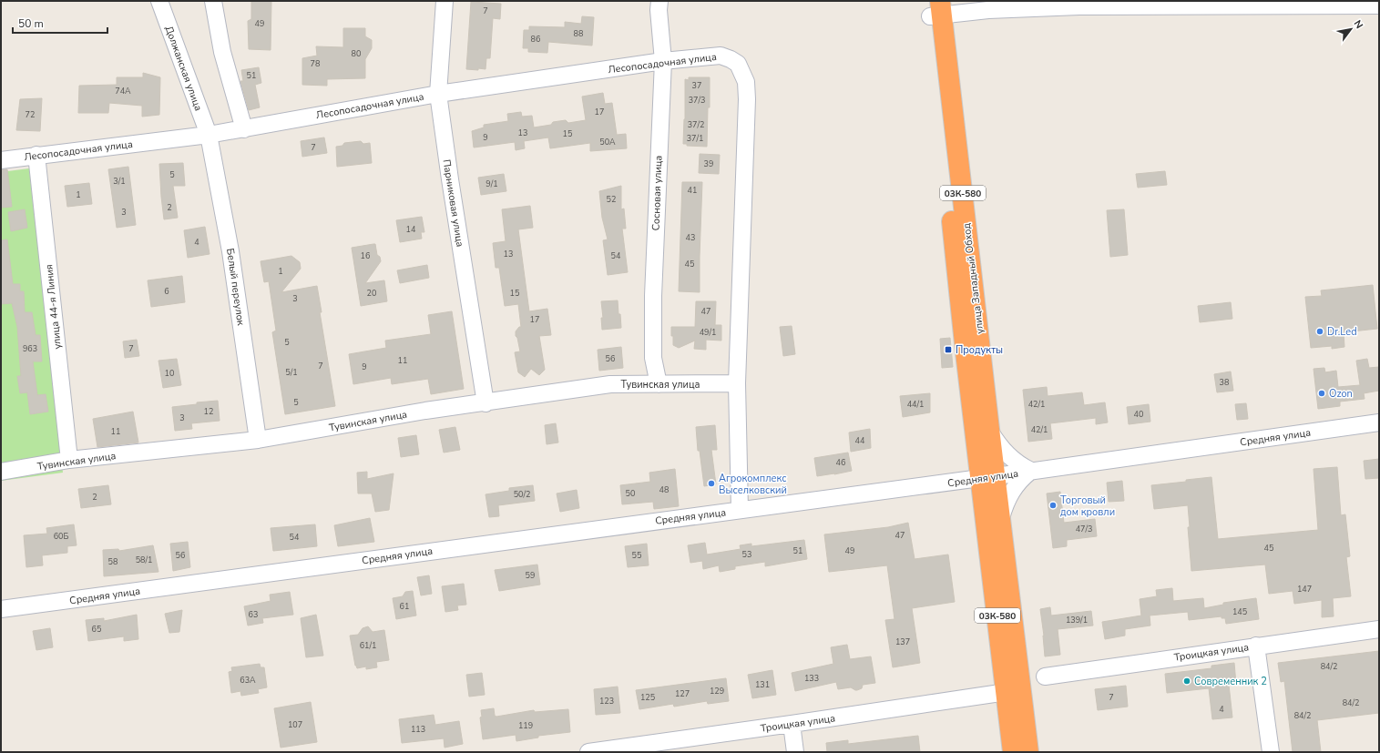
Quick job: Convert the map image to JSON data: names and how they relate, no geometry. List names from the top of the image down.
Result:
{
  "streets": {
    "highway": ["03К-580", "улица Западный Обход"],
    "street": [
      "Лесопосадочная улица",
      "Должанская улица",
      "Сосновая улица",
      "Парниковая улица",
      "Белый переулок",
      "улица 44-я Линия",
      "Тувинская улица",
      "Средняя улица",
      "Троицкая улица"
    ]
  },
  "crossings": [
    ["Лесопосадочная улица", "Должанская улица"],
    ["Лесопосадочная улица", "Сосновая улица"],
    ["Лесопосадочная улица", "Парниковая улица"],
    ["Лесопосадочная улица", "Белый переулок"],
    ["Лесопосадочная улица", "улица 44-я Линия"],
    ["Лесопосадочная улица", "Тувинская улица"],
    ["Должанская улица", "Белый переулок"],
    ["Сосновая улица", "Тувинская улица"],
    ["Парниковая улица", "Тувинская улица"],
    ["улица Западный Обход", "Средняя улица"],
    ["улица Западный Обход", "Троицкая улица"],
    ["Белый переулок", "Тувинская улица"],
    ["улица 44-я Линия", "Тувинская улица"]
  ],
  "places": {
    "other": [
      "Dr.Led",
      "Ozon",
      "Агрокомплекс Выселковский",
      "Торговый дом кровли",
      "Современник 2"
    ],
    "transit": ["Продукты"]
  },
  "house_numbers": [
    "7",
    "49",
    "88",
    "86",
    "80",
    "78",
    "51",
    "37",
    "74А",
    "37/3",
    "17",
    "72",
    "37/2",
    "13",
    "15",
    "9",
    "37/1",
    "50А",
    "7",
    "39",
    "5",
    "3/1",
    "9/1",
    "41",
    "1",
    "52",
    "2",
    "3",
    "14",
    "43",
    "4",
    "13",
    "16",
    "54",
    "45",
    "1",
    "6",
    "20",
    "15",
    "3",
    "47",
    "17",
    "49/1",
    "5",
    "963",
    "7",
    "56",
    "11",
    "7",
    "9",
    "5/1",
    "10",
    "38",
    "5",
    "44/1",
    "42/1",
    "12",
    "40",
    "3",
    "42/1",
    "11",
    "44",
    "46",
    "48",
    "50",
    "50/2",
    "2",
    "47/3",
    "47",
    "60Б",
    "54",
    "45",
    "51",
    "49",
    "53",
    "56",
    "55",
    "58/1",
    "58",
    "59",
    "147",
    "61",
    "145",
    "63",
    "139/1",
    "65",
    "137",
    "61/1",
    "84/2",
    "133",
    "63А",
    "131",
    "129",
    "127",
    "125",
    "7",
    "123",
    "84/2",
    "4",
    "84/2",
    "107",
    "119",
    "113"
  ],
  "scale_bar": "50 m",
  "north": "top right"
}
